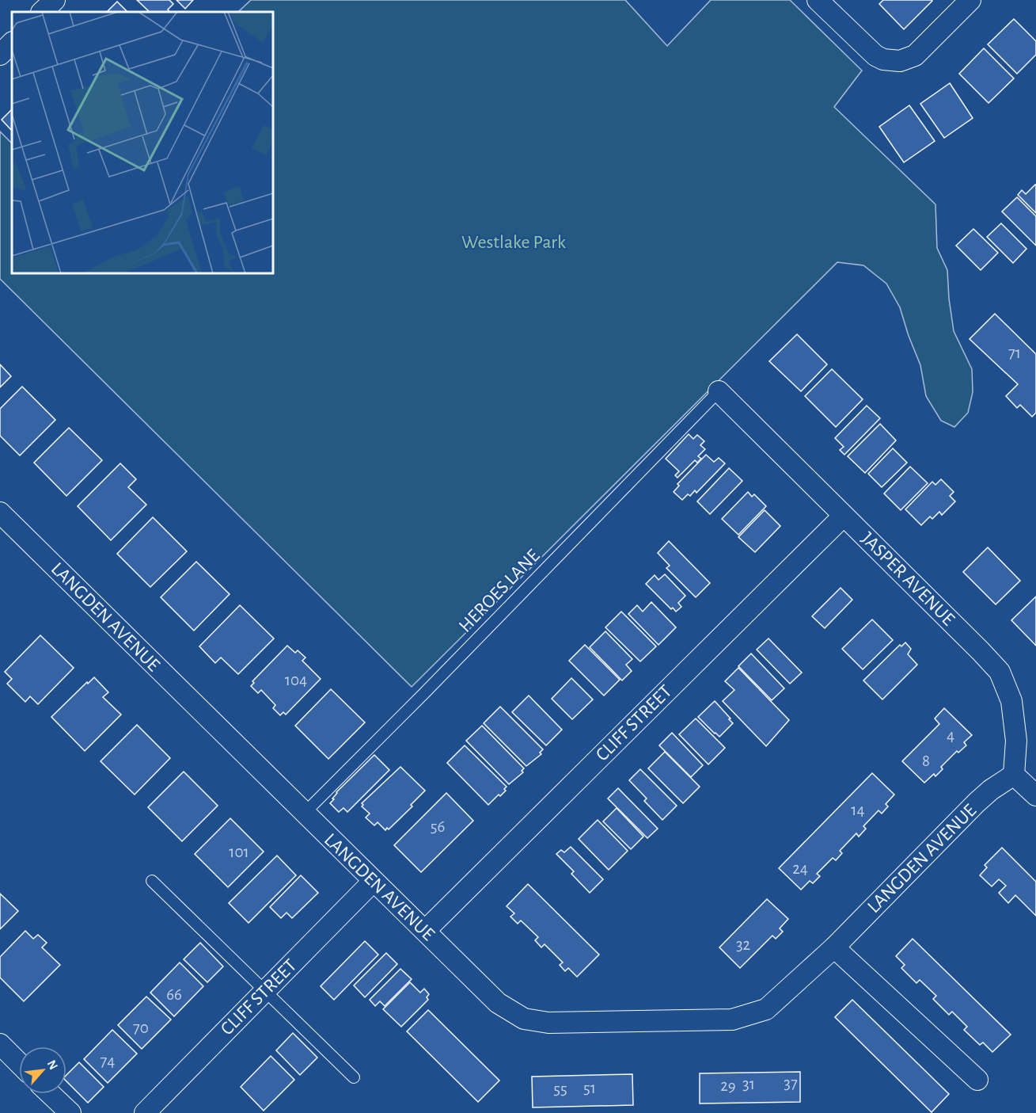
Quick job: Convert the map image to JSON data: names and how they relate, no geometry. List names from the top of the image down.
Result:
{
  "streets": {
    "street": ["JASPER AVENUE", "LANGDEN AVENUE", "CLIFF STREET"],
    "lane": ["HEROES LANE"]
  },
  "crossings": [
    ["JASPER AVENUE", "HEROES LANE"],
    ["JASPER AVENUE", "LANGDEN AVENUE"],
    ["JASPER AVENUE", "CLIFF STREET"],
    ["HEROES LANE", "LANGDEN AVENUE"],
    ["LANGDEN AVENUE", "CLIFF STREET"]
  ],
  "parks": ["Westlake Park"],
  "house_numbers": [
    "71",
    "104",
    "4",
    "8",
    "14",
    "56",
    "101",
    "24",
    "32",
    "66",
    "70",
    "74",
    "37",
    "31",
    "29",
    "51",
    "55"
  ],
  "north": "top right"
}
